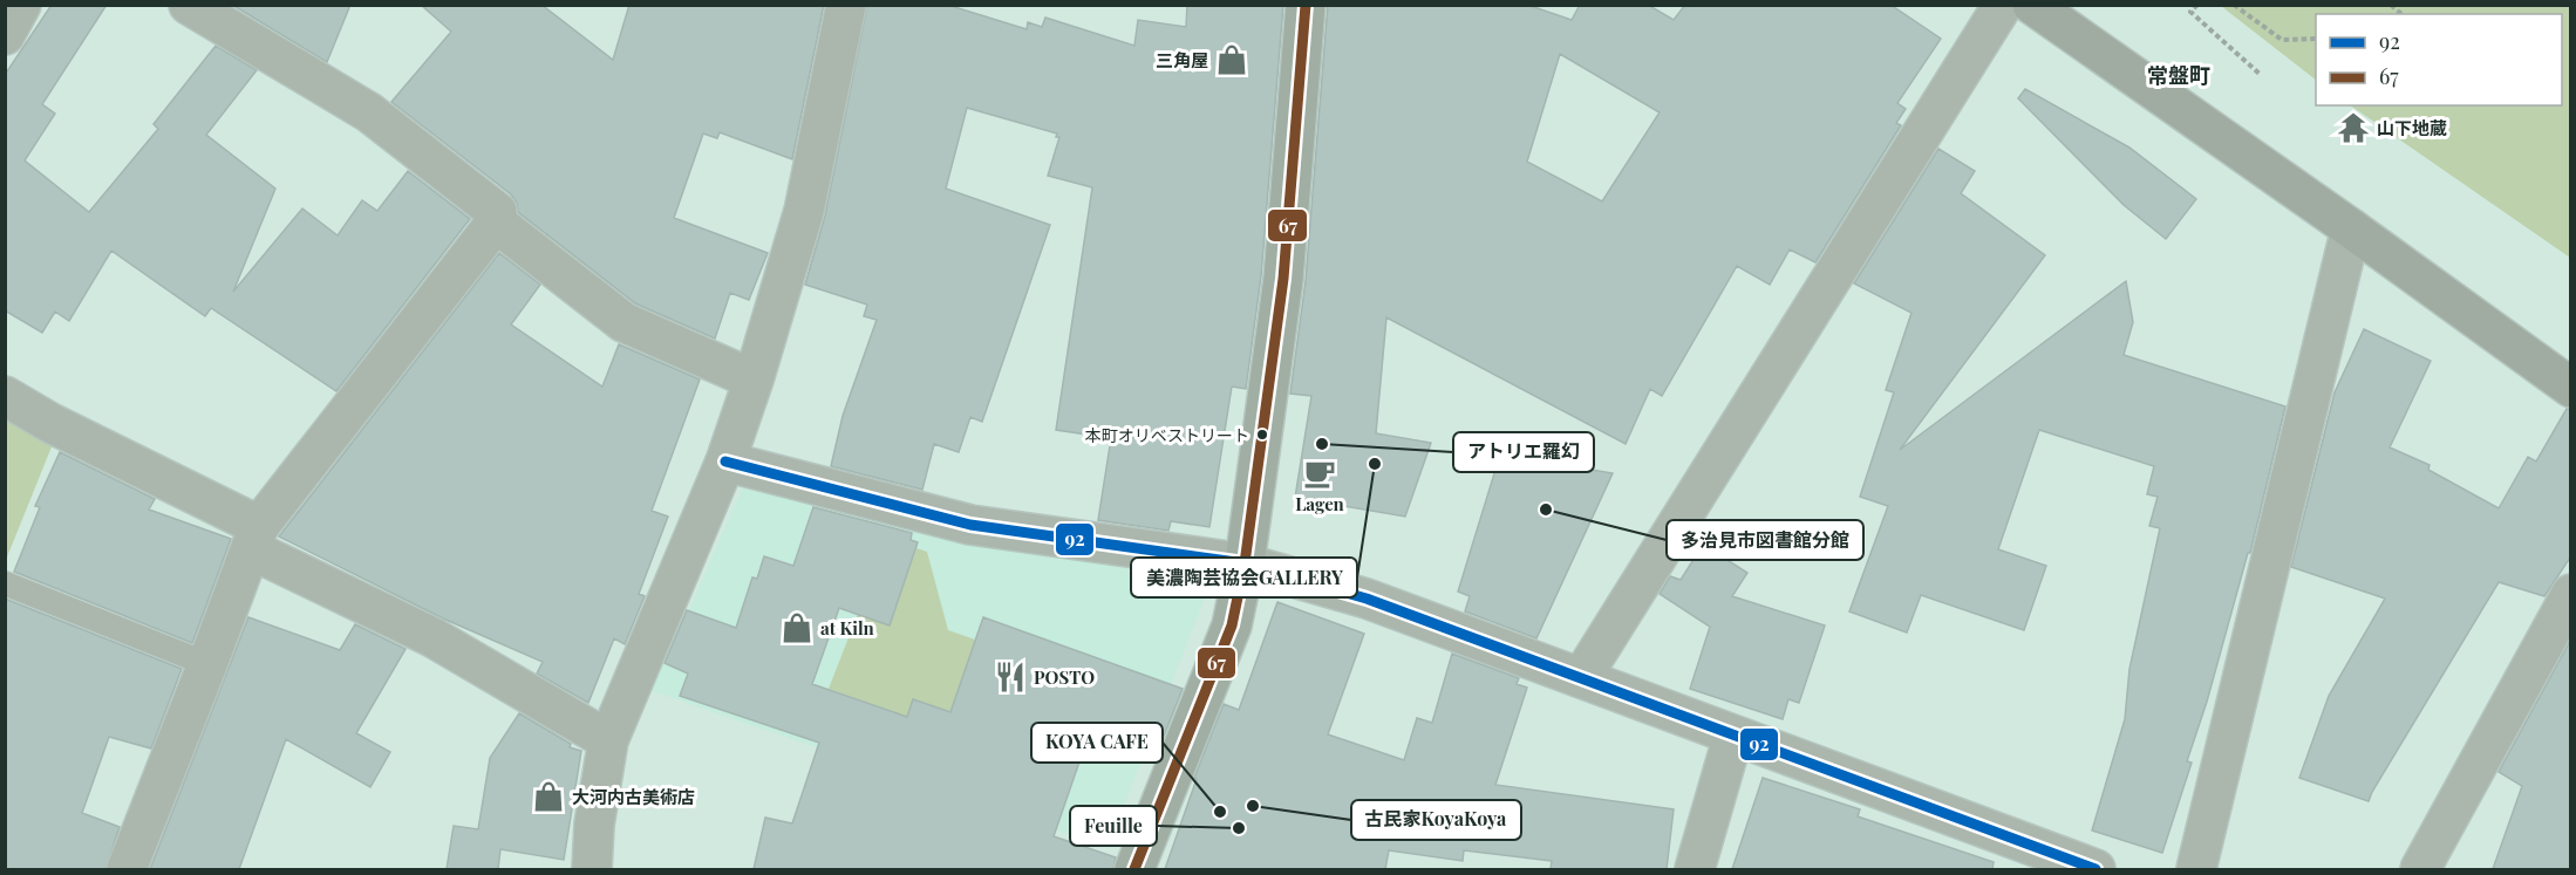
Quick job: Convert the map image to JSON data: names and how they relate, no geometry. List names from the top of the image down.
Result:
{
  "districts": ["常盤町"],
  "places": {
    "shop": ["三角屋", "at Kiln", "大河内古美術店"],
    "temple": ["山下地蔵"],
    "other": [
      "本町オリベストリート",
      "アトリエ羅幻",
      "美濃陶芸協会GALLERY",
      "多治見市図書館分館",
      "古民家KoyaKoya",
      "KOYA CAFE",
      "Feuille"
    ],
    "cafe": ["Lagen"],
    "restaurant": ["POSTO"]
  },
  "lines": ["transit line 67", "transit line 92"],
  "legend": ["92", "67"]
}
